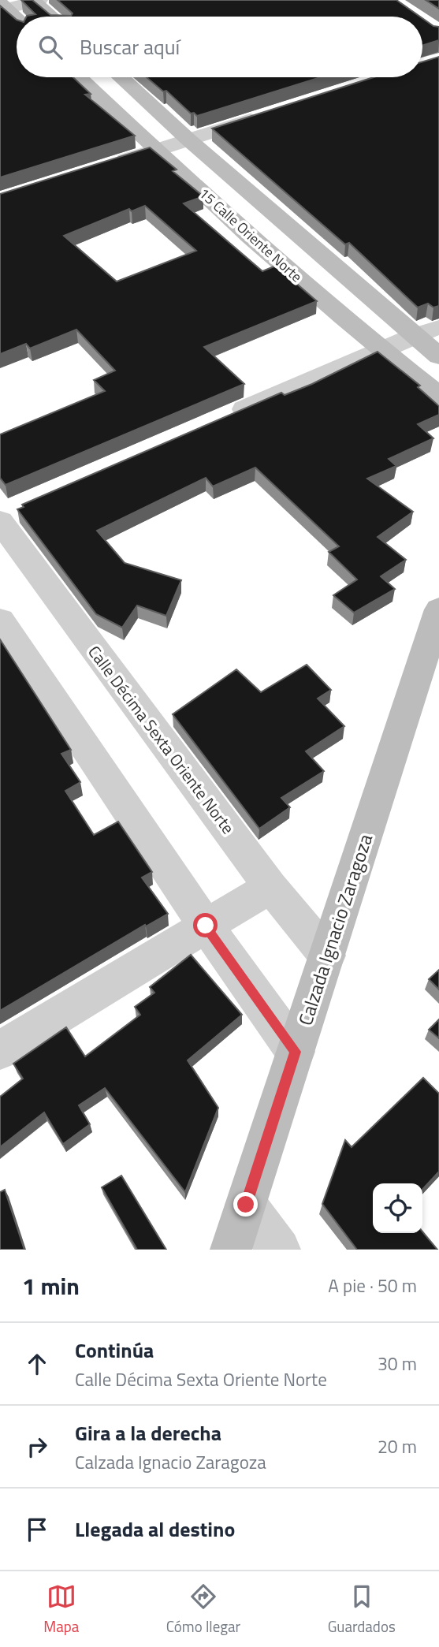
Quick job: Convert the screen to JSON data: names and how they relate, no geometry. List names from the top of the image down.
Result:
{
  "streets": {
    "main road": ["15 Calle Oriente Norte", "Calzada Ignacio Zaragoza"],
    "street": ["Calle Décima Sexta Oriente Norte"]
  },
  "crossings": [
    ["Calle Décima Sexta Oriente Norte", "Calzada Ignacio Zaragoza"]
  ],
  "page": {
    "search": "Buscar aquí",
    "heading": ["1 min", "A pie · 50 m"],
    "list": [
      ["Continúa", "Calle Décima Sexta Oriente Norte", "30 m"],
      ["Gira a la derecha", "Calzada Ignacio Zaragoza", "20 m"],
      "Llegada al destino"
    ],
    "nav": ["Mapa", "Cómo llegar", "Guardados"]
  }
}
